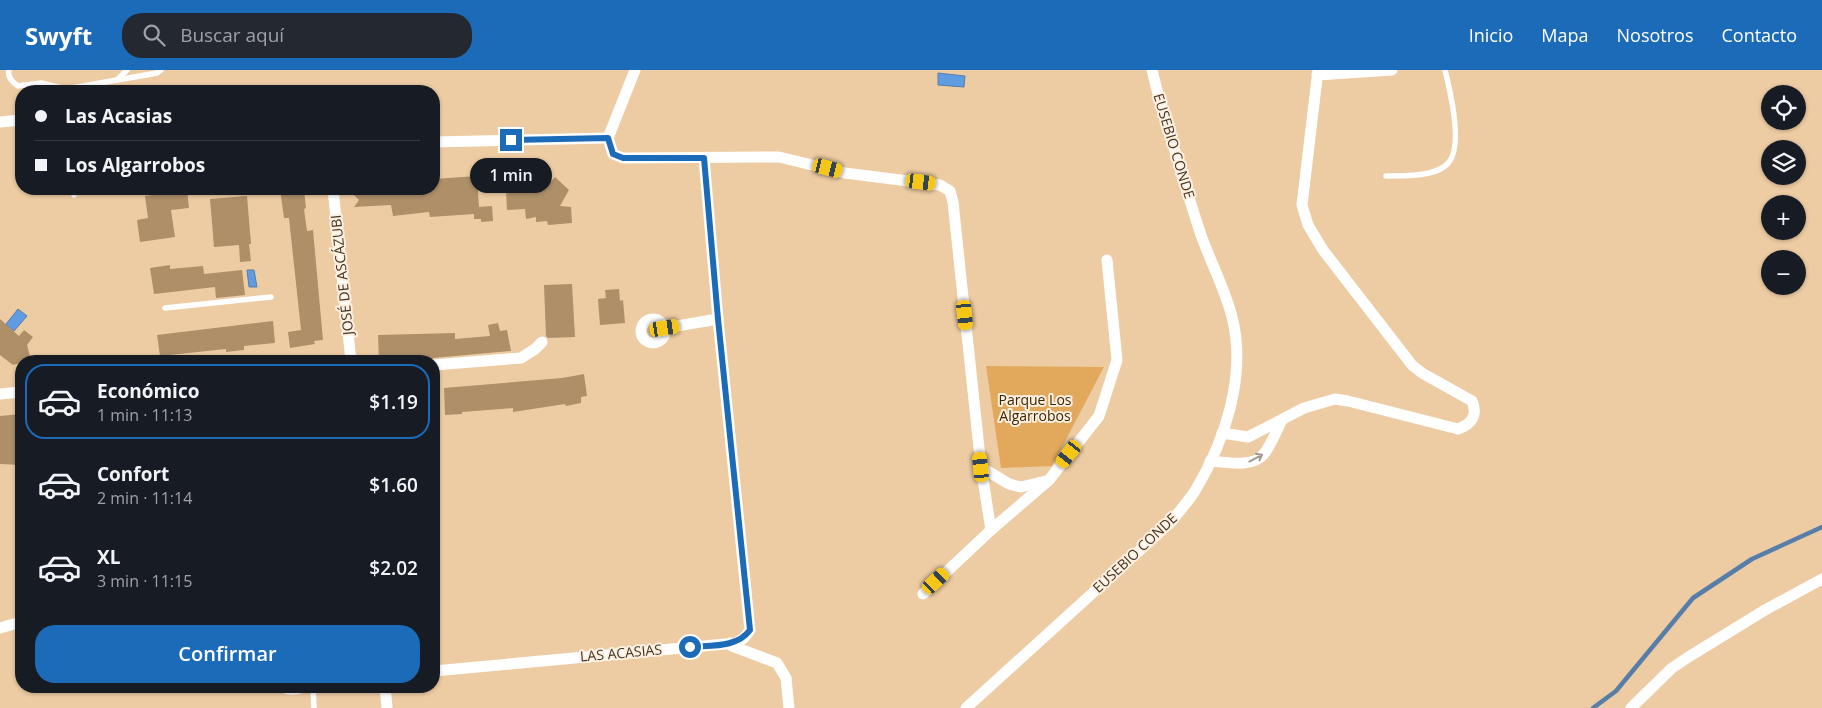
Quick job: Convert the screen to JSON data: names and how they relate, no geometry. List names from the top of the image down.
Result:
{
  "streets": {
    "street": ["EUSEBIO CONDE", "JOSÉ DE ASCÁZUBI", "LAS ACASIAS"]
  },
  "parks": ["Parque Los Algarrobos"],
  "page": {
    "header": "Swyft",
    "search": "Buscar aquí",
    "nav": [
      "Inicio",
      "Mapa",
      "Nosotros",
      "Contacto"
    ],
    "map_buttons": ["+", "−"],
    "banner": ["Las Acasias", "Los Algarrobos"],
    "bubble": "1 min",
    "list": [
      {
        "name": "Económico",
        "note": "1 min · 11:13",
        "value": "$1.19"
      },
      {
        "name": "Confort",
        "note": "2 min · 11:14",
        "value": "$1.60"
      },
      {
        "name": "XL",
        "note": "3 min · 11:15",
        "value": "$2.02"
      }
    ],
    "buttons": "Confirmar"
  }
}
